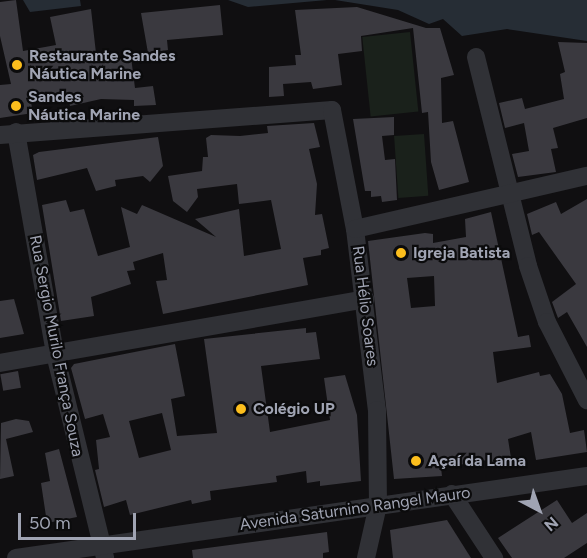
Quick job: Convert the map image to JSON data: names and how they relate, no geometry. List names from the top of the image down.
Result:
{
  "streets": {
    "street": ["Rua Hélio Soares", "Rua Sergio Murilo França Souza", "Avenida Saturnino Rangel Mauro"]
  },
  "crossings": [
    ["Rua Hélio Soares", "Rua Sergio Murilo França Souza"],
    ["Rua Hélio Soares", "Avenida Saturnino Rangel Mauro"],
    ["Rua Sergio Murilo França Souza", "Avenida Saturnino Rangel Mauro"]
  ],
  "places": [
    "Restaurante Sandes Náutica Marine",
    "Sandes Náutica Marine",
    "Igreja Batista",
    "Colégio UP",
    "Açaí da Lama"
  ],
  "scale_bar": "50 m",
  "north": "bottom right"
}
